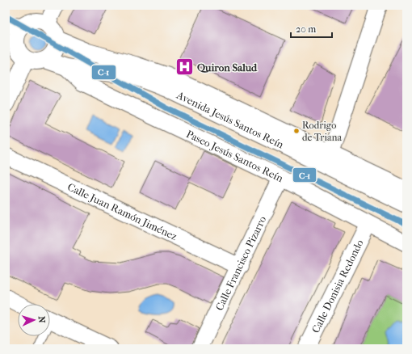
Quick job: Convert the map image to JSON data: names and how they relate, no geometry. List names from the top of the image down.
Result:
{
  "streets": {
    "street": [
      "Avenida Jesús Santos Reín",
      "Paseo Jesús Santos Reín",
      "Calle Juan Ramón Jiménez",
      "Calle Francisco Pizarro",
      "Calle Donisia Redondo"
    ]
  },
  "crossings": [
    ["Avenida Jesús Santos Reín", "Paseo Jesús Santos Reín"],
    ["Paseo Jesús Santos Reín", "Calle Francisco Pizarro"],
    ["Paseo Jesús Santos Reín", "Calle Donisia Redondo"],
    ["Calle Juan Ramón Jiménez", "Calle Francisco Pizarro"]
  ],
  "places": {
    "hospital": ["Quiron Salud"],
    "other": ["Rodrigo de Triana"]
  },
  "lines": ["transit line C-1"],
  "scale_bar": "20 m",
  "north": "right"
}
